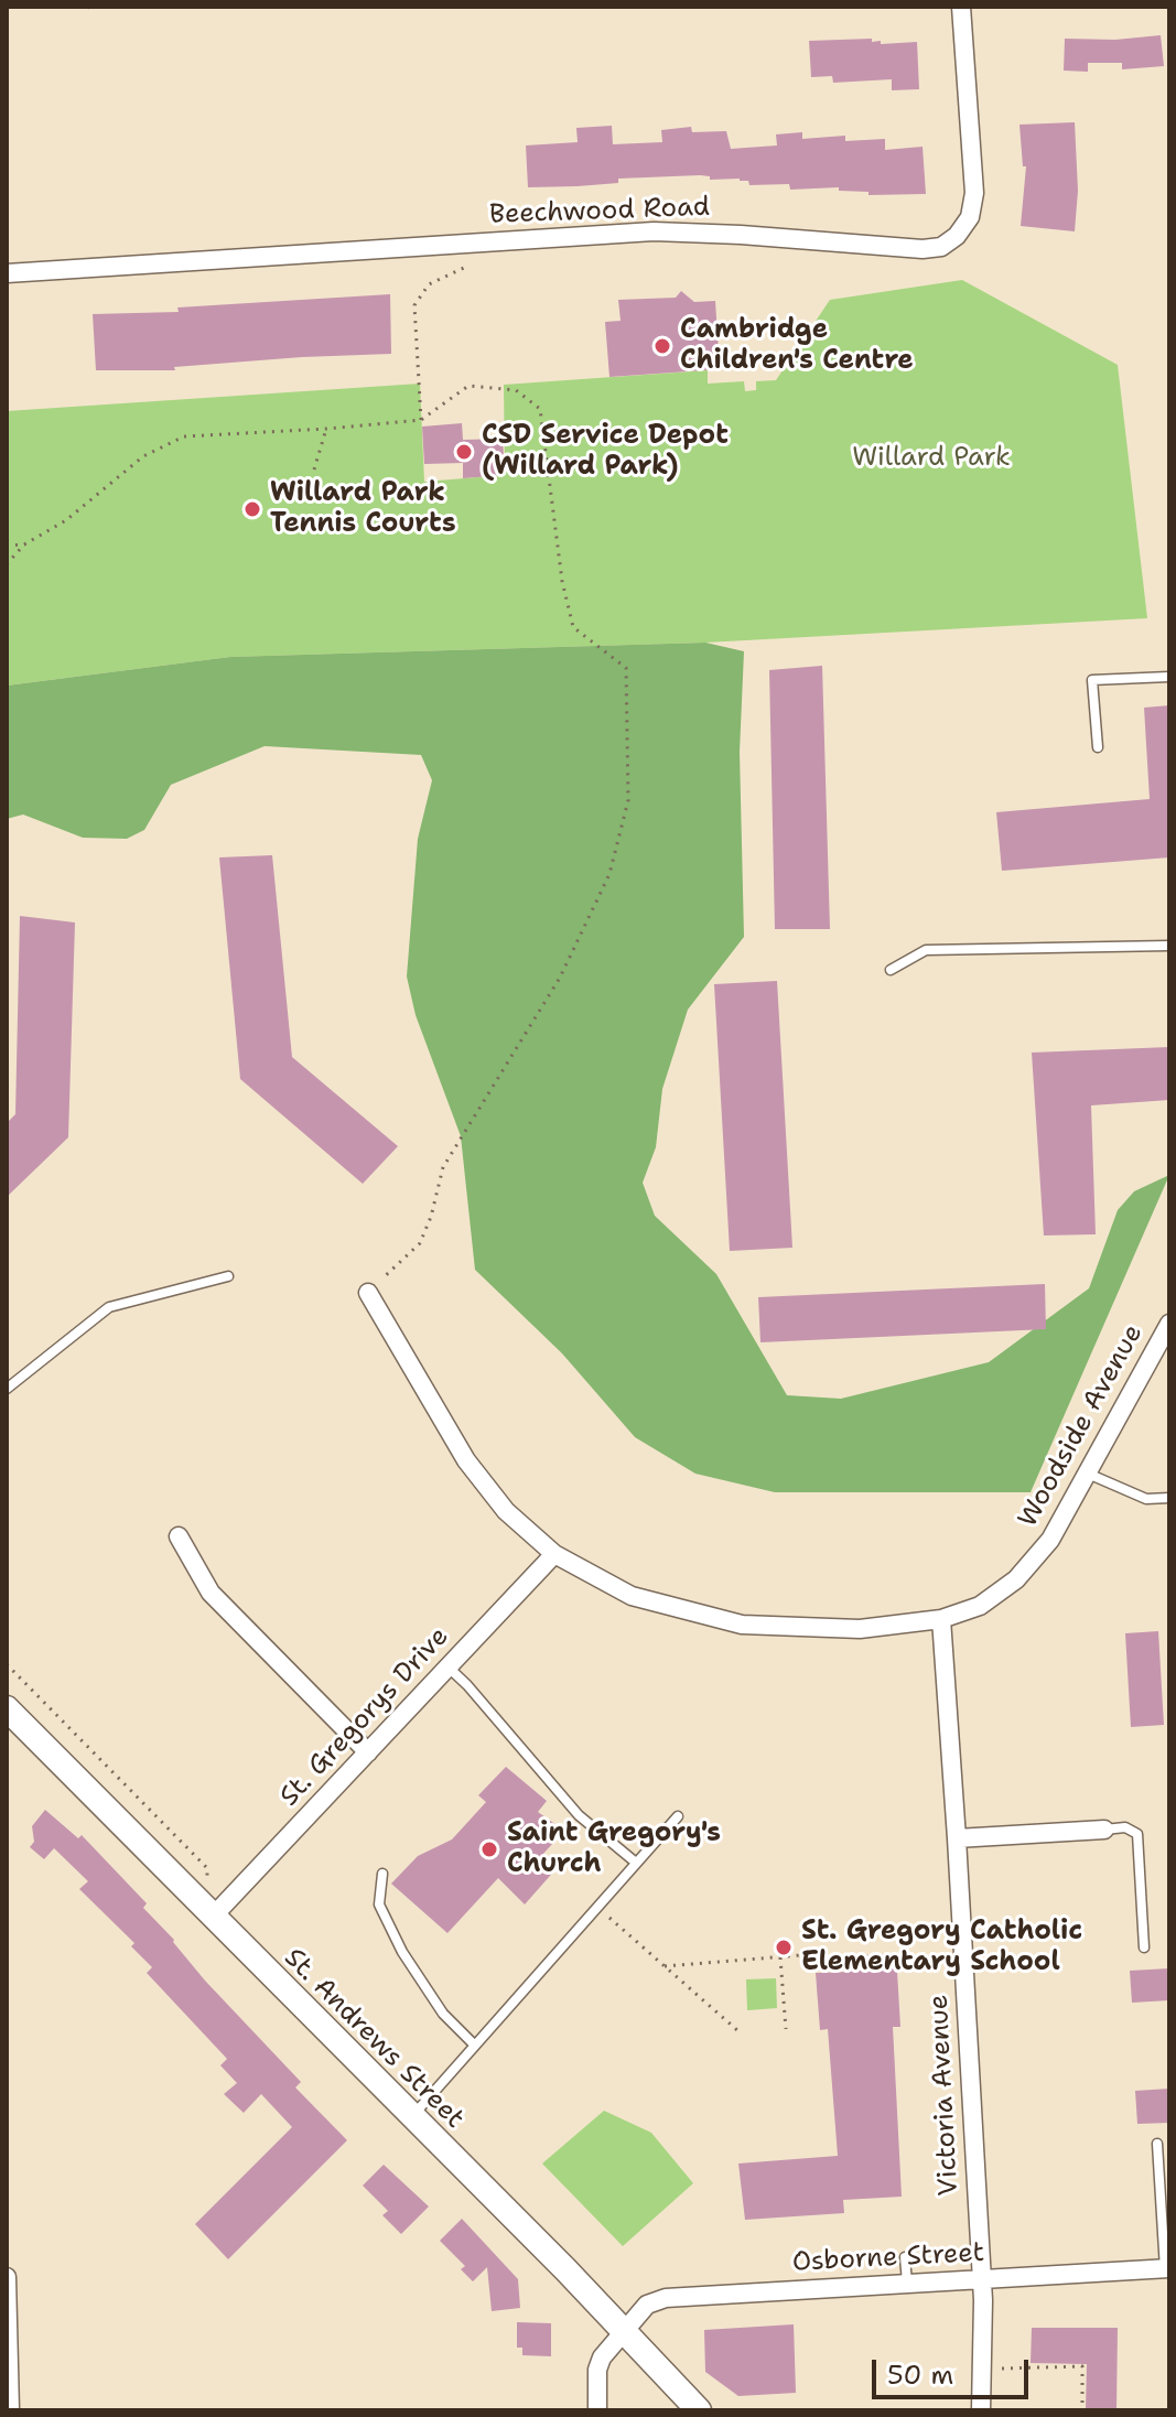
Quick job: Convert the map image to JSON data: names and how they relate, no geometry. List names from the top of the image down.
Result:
{
  "streets": {
    "main road": ["St. Andrews Street"],
    "street": [
      "Beechwood Road",
      "Woodside Avenue",
      "St. Gregorys Drive",
      "Victoria Avenue",
      "Osborne Street"
    ]
  },
  "crossings": [
    ["Woodside Avenue", "St. Gregorys Drive"],
    ["Woodside Avenue", "Victoria Avenue"],
    ["St. Gregorys Drive", "St. Andrews Street"],
    ["St. Andrews Street", "Osborne Street"],
    ["Victoria Avenue", "Osborne Street"]
  ],
  "parks": ["Willard Park"],
  "places": [
    "Cambridge Children's Centre",
    "CSD Service Depot (Willard Park)",
    "Willard Park Tennis Courts",
    "Saint Gregory's Church",
    "St. Gregory Catholic Elementary School"
  ],
  "scale_bar": "50 m"
}
